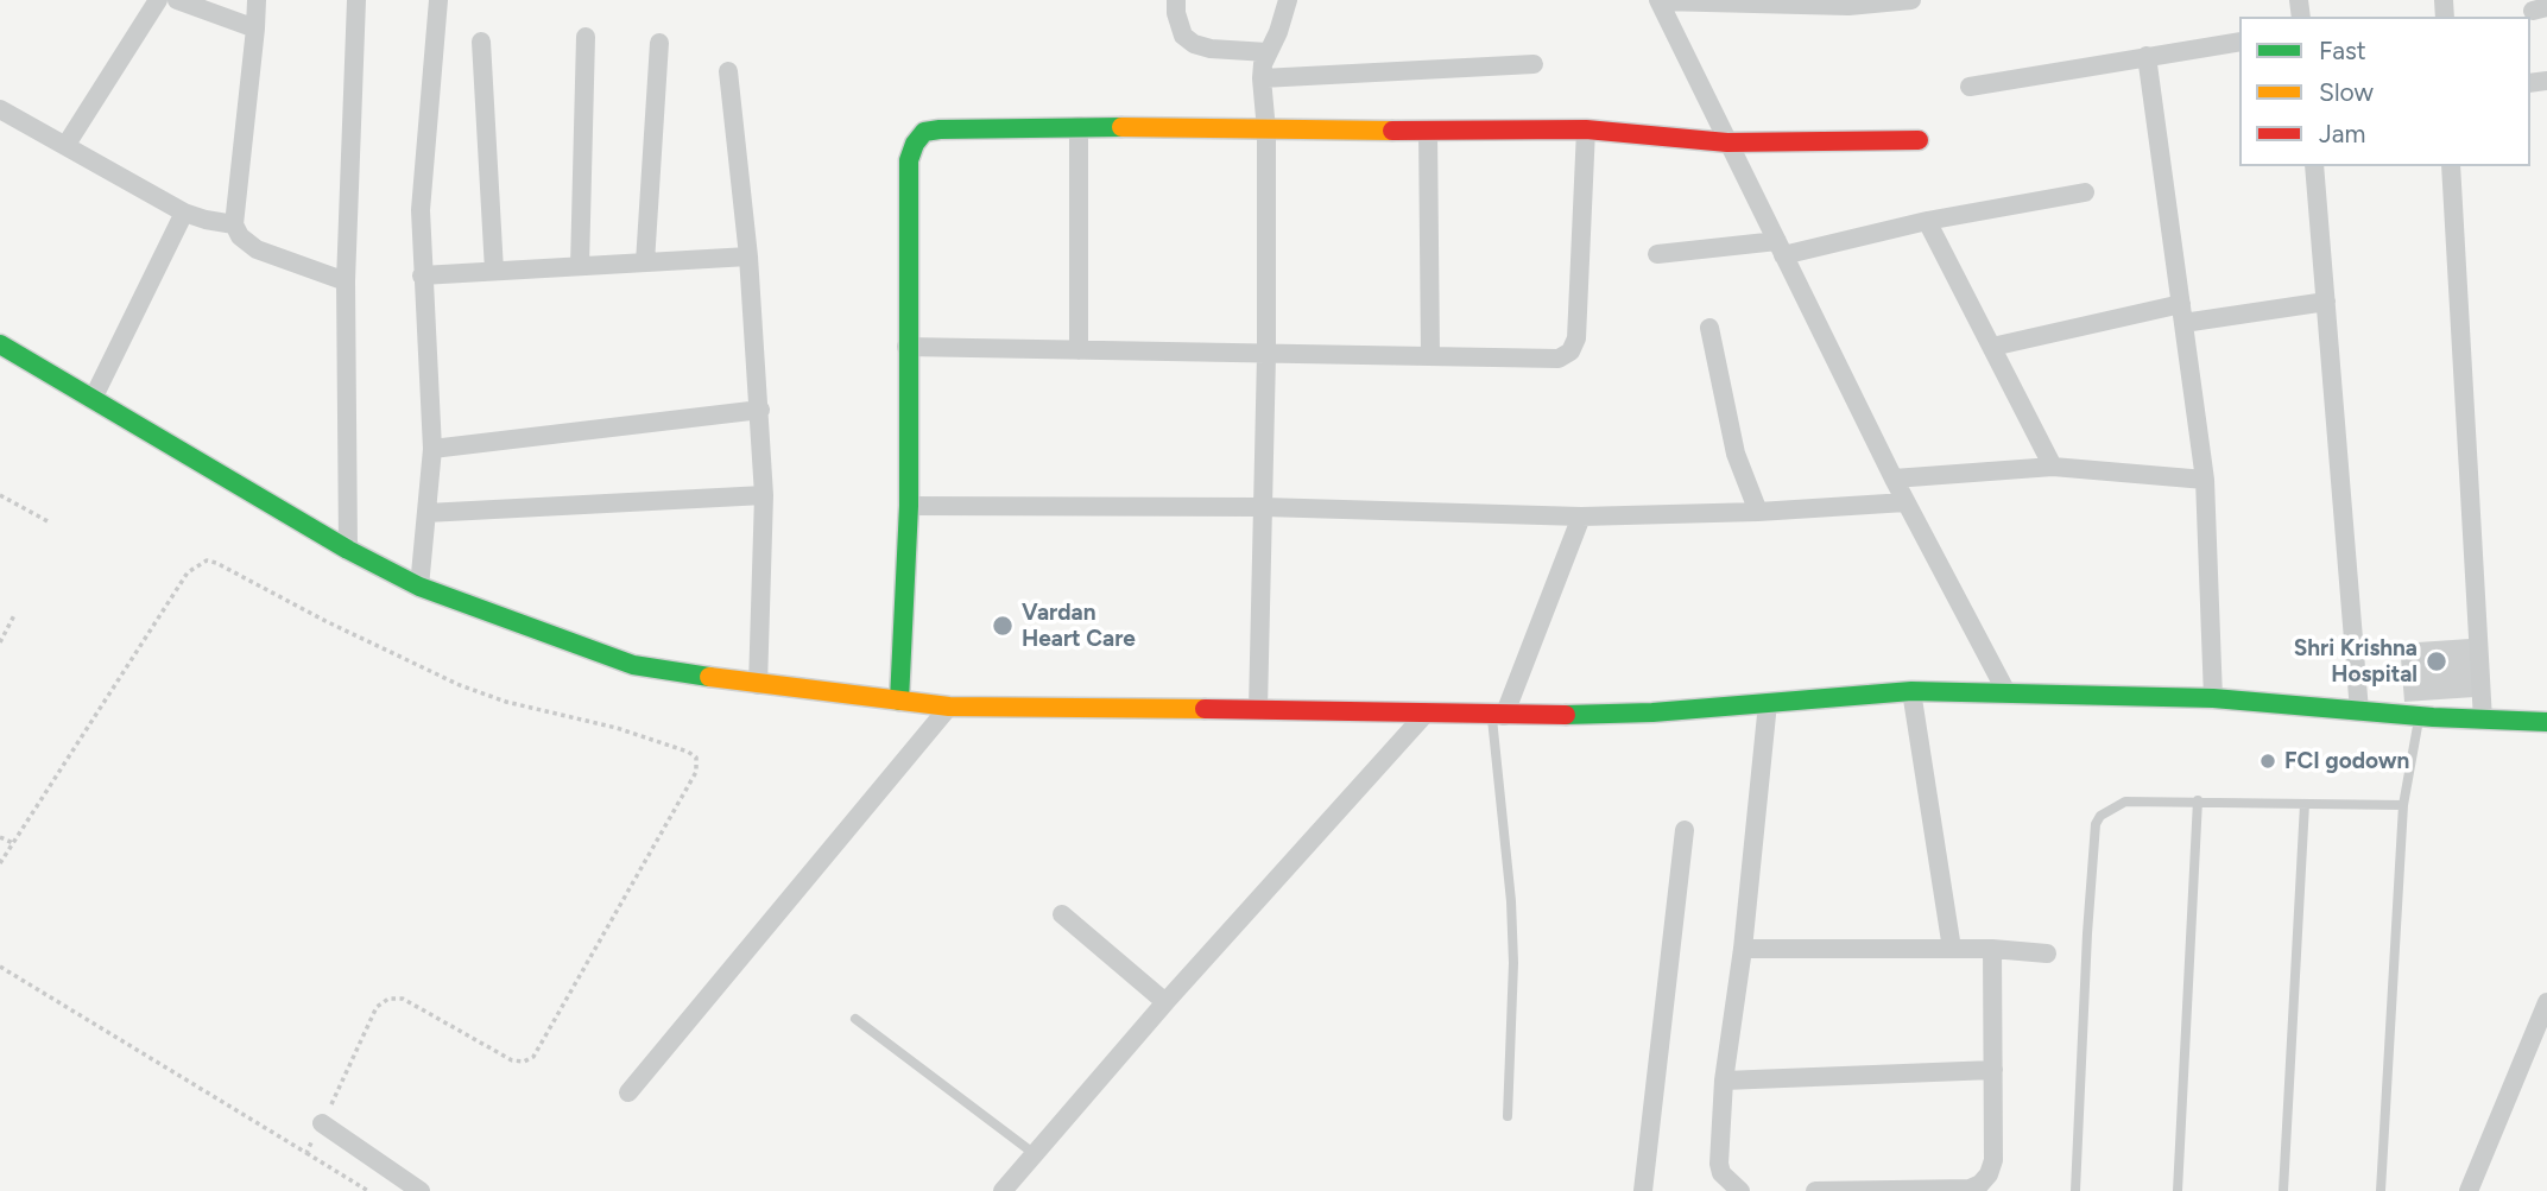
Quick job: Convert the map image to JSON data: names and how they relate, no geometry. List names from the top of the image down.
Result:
{
  "places": ["Vardan Heart Care", "Shri Krishna Hospital", "FCI godown"],
  "legend": ["Fast", "Slow", "Jam"]
}
